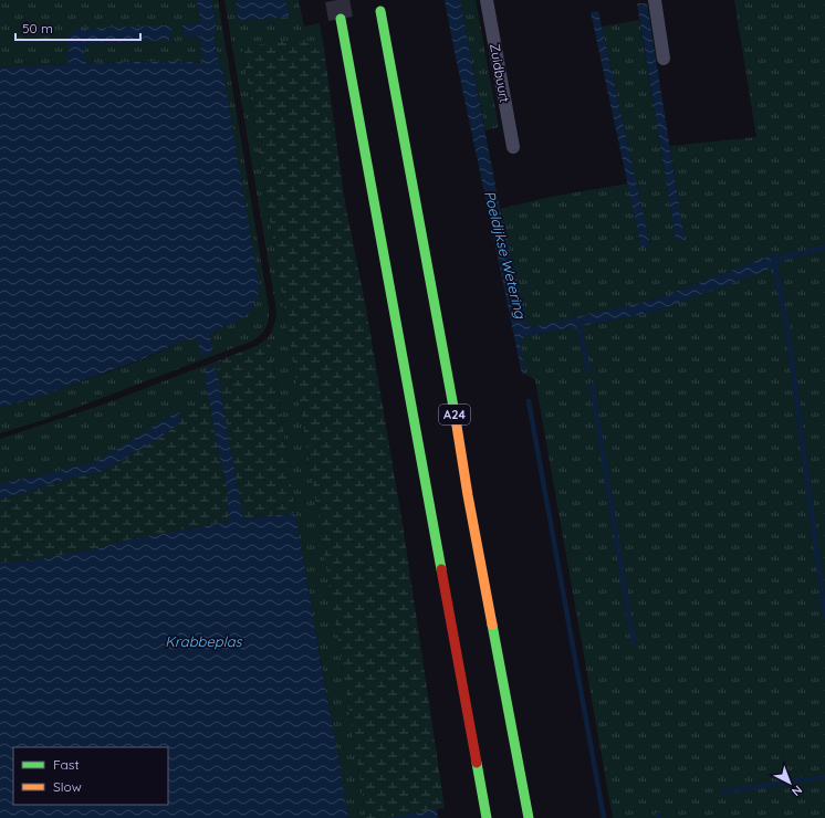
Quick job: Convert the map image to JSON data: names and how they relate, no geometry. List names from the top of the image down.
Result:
{
  "streets": {
    "highway": ["A24"],
    "street": ["Zuidbuurt"]
  },
  "water": ["Poeldijkse Wetering", "Krabbeplas"],
  "legend": ["Fast", "Slow"],
  "scale_bar": "50 m",
  "north": "bottom right"
}
